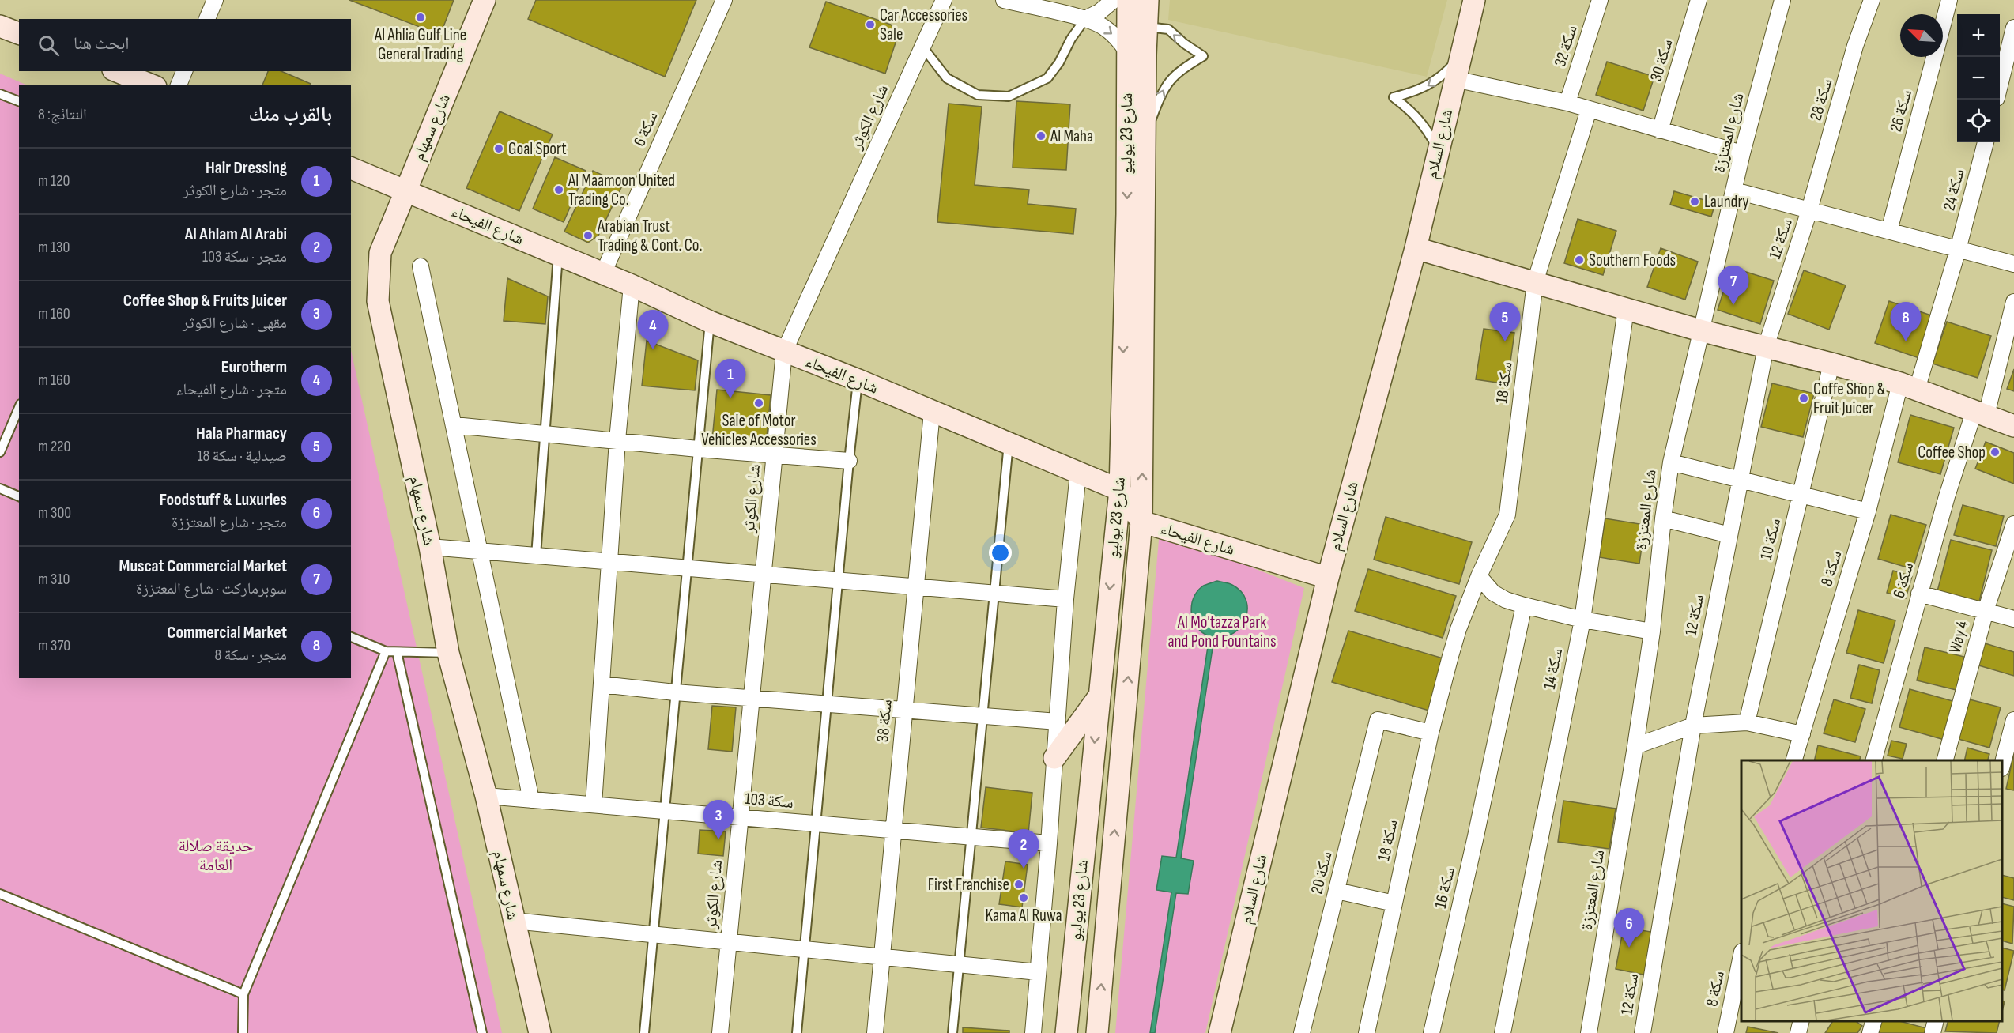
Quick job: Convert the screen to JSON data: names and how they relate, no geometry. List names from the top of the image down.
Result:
{
  "streets": {
    "street": [
      "سكة 32",
      "سكة 30",
      "سكة 28",
      "سكة 26",
      "شارع الكوثر",
      "شارع سمهام",
      "سكة 6",
      "شارع المعتززة",
      "شارع 23 يوليو",
      "شارع السلام",
      "سكة 24",
      "شارع الفيحاء",
      "سكة 12",
      "سكة 18",
      "سكة 10",
      "سكة 8",
      "Way 4",
      "سكة 14",
      "سكة 38",
      "سكة 103",
      "سكة 20",
      "سكة 16"
    ]
  },
  "crossings": [
    ["سكة 28", "سكة 12"],
    ["شارع الكوثر", "شارع الفيحاء"],
    ["شارع الكوثر", "سكة 103"],
    ["شارع سمهام", "شارع الفيحاء"],
    ["شارع سمهام", "سكة 103"],
    ["سكة 6", "شارع الفيحاء"],
    ["شارع 23 يوليو", "شارع الفيحاء"],
    ["شارع السلام", "شارع الفيحاء"],
    ["سكة 24", "سكة 8"],
    ["شارع الفيحاء", "سكة 38"],
    ["سكة 18", "سكة 20"],
    ["سكة 38", "سكة 103"]
  ],
  "parks": ["Al Mo'tazza Park and Pond Fountains", "حديقة صلالة العامة"],
  "places": [
    "Al Ahlia Gulf Line General Trading",
    "Car Accessories Sale",
    "Al Maha",
    "Goal Sport",
    "Al Maamoon United Trading Co.",
    "Laundry",
    "Arabian Trust Trading & Cont. Co.",
    "Southern Foods",
    "Coffe Shop & Fruit Juicer",
    "Sale of Motor Vehicles Accessories",
    "Coffee Shop",
    "First Franchise",
    "Kama Al Ruwa"
  ],
  "north": "top left",
  "page": {
    "map_buttons": ["+", "−"],
    "search": "ابحث هنا",
    "heading": ["بالقرب منك", "النتائج: 8"],
    "list": [
      {
        "mark": "1",
        "name": "Hair Dressing",
        "note": "متجر · شارع الكوثر",
        "value": "120 m"
      },
      {
        "mark": "2",
        "name": "Al Ahlam Al Arabi",
        "note": "متجر · سكة 103",
        "value": "130 m"
      },
      {
        "mark": "3",
        "name": "Coffee Shop & Fruits Juicer",
        "note": "مقهى · شارع الكوثر",
        "value": "160 m"
      },
      {
        "mark": "4",
        "name": "Eurotherm",
        "note": "متجر · شارع الفيحاء",
        "value": "160 m"
      },
      {
        "mark": "5",
        "name": "Hala Pharmacy",
        "note": "صيدلية · سكة 18",
        "value": "220 m"
      },
      {
        "mark": "6",
        "name": "Foodstuff & Luxuries",
        "note": "متجر · شارع المعتززة",
        "value": "300 m"
      },
      {
        "mark": "7",
        "name": "Muscat Commercial Market",
        "note": "سوبرماركت · شارع المعتززة",
        "value": "310 m"
      },
      {
        "mark": "8",
        "name": "Commercial Market",
        "note": "متجر · سكة 8",
        "value": "370 m"
      }
    ],
    "pins": [
      "7",
      "5",
      "8",
      "4",
      "1",
      "3",
      "2",
      "6"
    ]
  }
}
